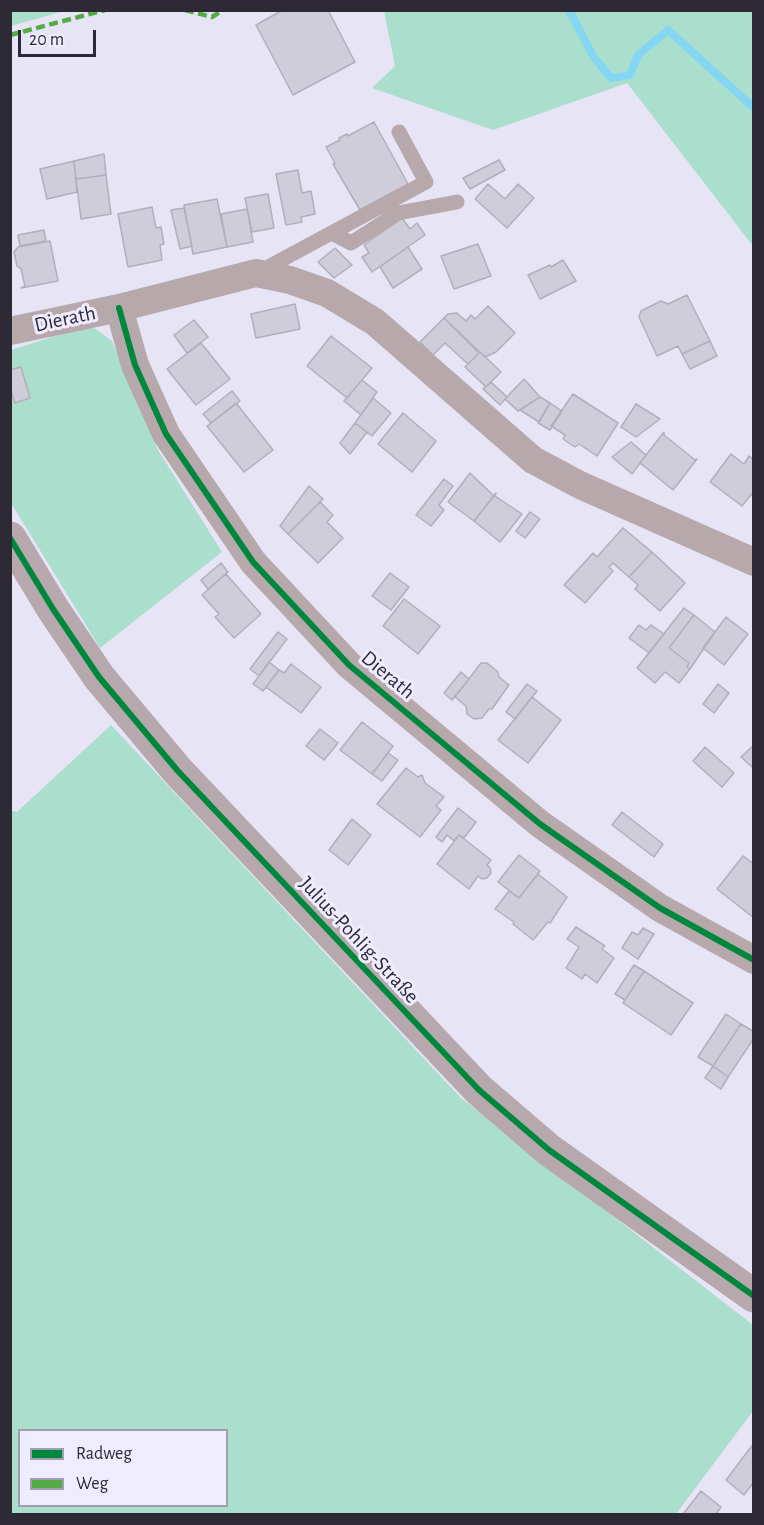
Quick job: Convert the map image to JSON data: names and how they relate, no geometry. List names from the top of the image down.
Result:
{
  "streets": {
    "street": ["Dierath", "Julius-Pohlig-Straße"]
  },
  "legend": ["Radweg", "Weg"],
  "scale_bar": "20 m"
}
